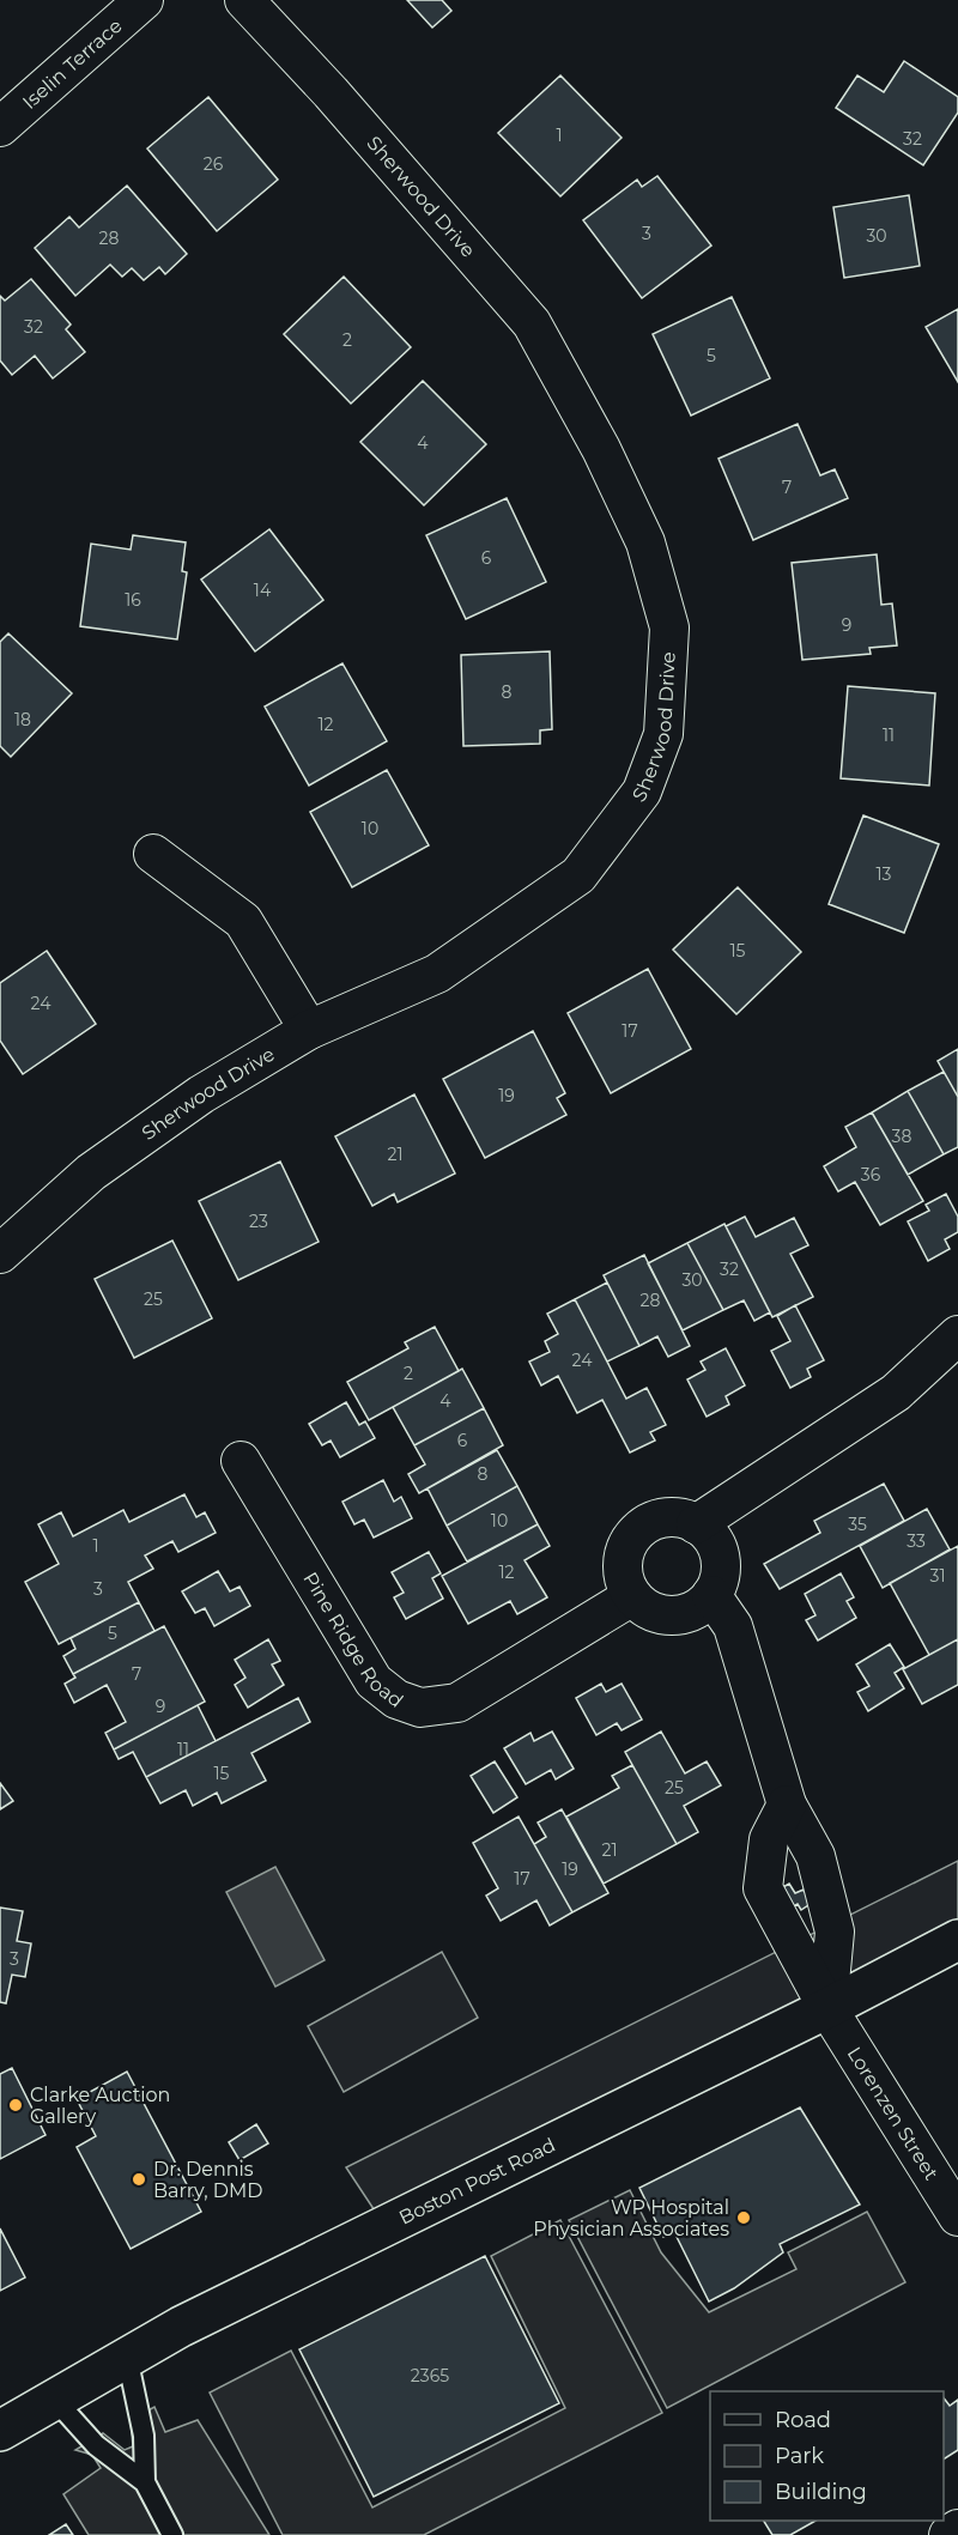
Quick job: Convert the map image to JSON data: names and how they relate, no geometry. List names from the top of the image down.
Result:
{
  "streets": {
    "main road": ["Boston Post Road"],
    "street": [
      "Iselin Terrace",
      "Sherwood Drive",
      "Pine Ridge Road",
      "Lorenzen Street"
    ]
  },
  "crossings": [
    ["Lorenzen Street", "Boston Post Road"]
  ],
  "places": ["Clarke Auction Gallery", "Dr. Dennis Barry, DMD", "WP Hospital Physician Associates"],
  "house_numbers": [
    "1",
    "32",
    "26",
    "3",
    "30",
    "28",
    "32",
    "2",
    "5",
    "4",
    "7",
    "6",
    "14",
    "16",
    "9",
    "8",
    "18",
    "12",
    "11",
    "10",
    "13",
    "15",
    "24",
    "17",
    "19",
    "38",
    "21",
    "36",
    "23",
    "32",
    "30",
    "25",
    "28",
    "24",
    "2",
    "4",
    "6",
    "8",
    "10",
    "35",
    "33",
    "1",
    "12",
    "31",
    "3",
    "5",
    "7",
    "9",
    "11",
    "15",
    "25",
    "21",
    "19",
    "17",
    "3",
    "2365"
  ],
  "legend": ["Road", "Park", "Building"]
}
